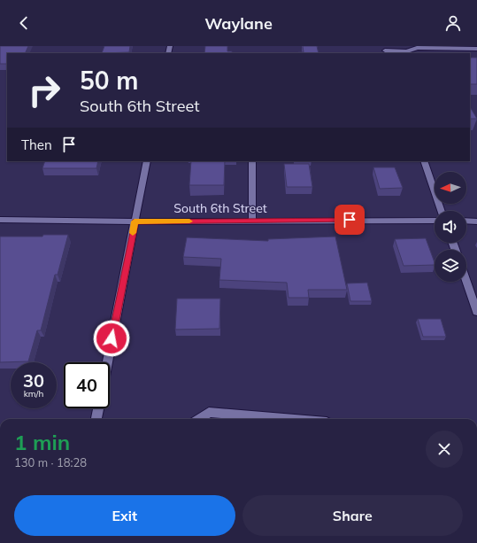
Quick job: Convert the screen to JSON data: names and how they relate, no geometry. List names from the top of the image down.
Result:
{
  "streets": {
    "street": ["South 6th Street"]
  },
  "north": "left",
  "page": {
    "header": "Waylane",
    "turn": ["50 m", "South 6th Street"],
    "then": "Then",
    "speed": "30 km/h",
    "limit": "40",
    "heading": ["1 min", "130 m · 18:28"],
    "buttons": ["Exit", "Share"]
  }
}
